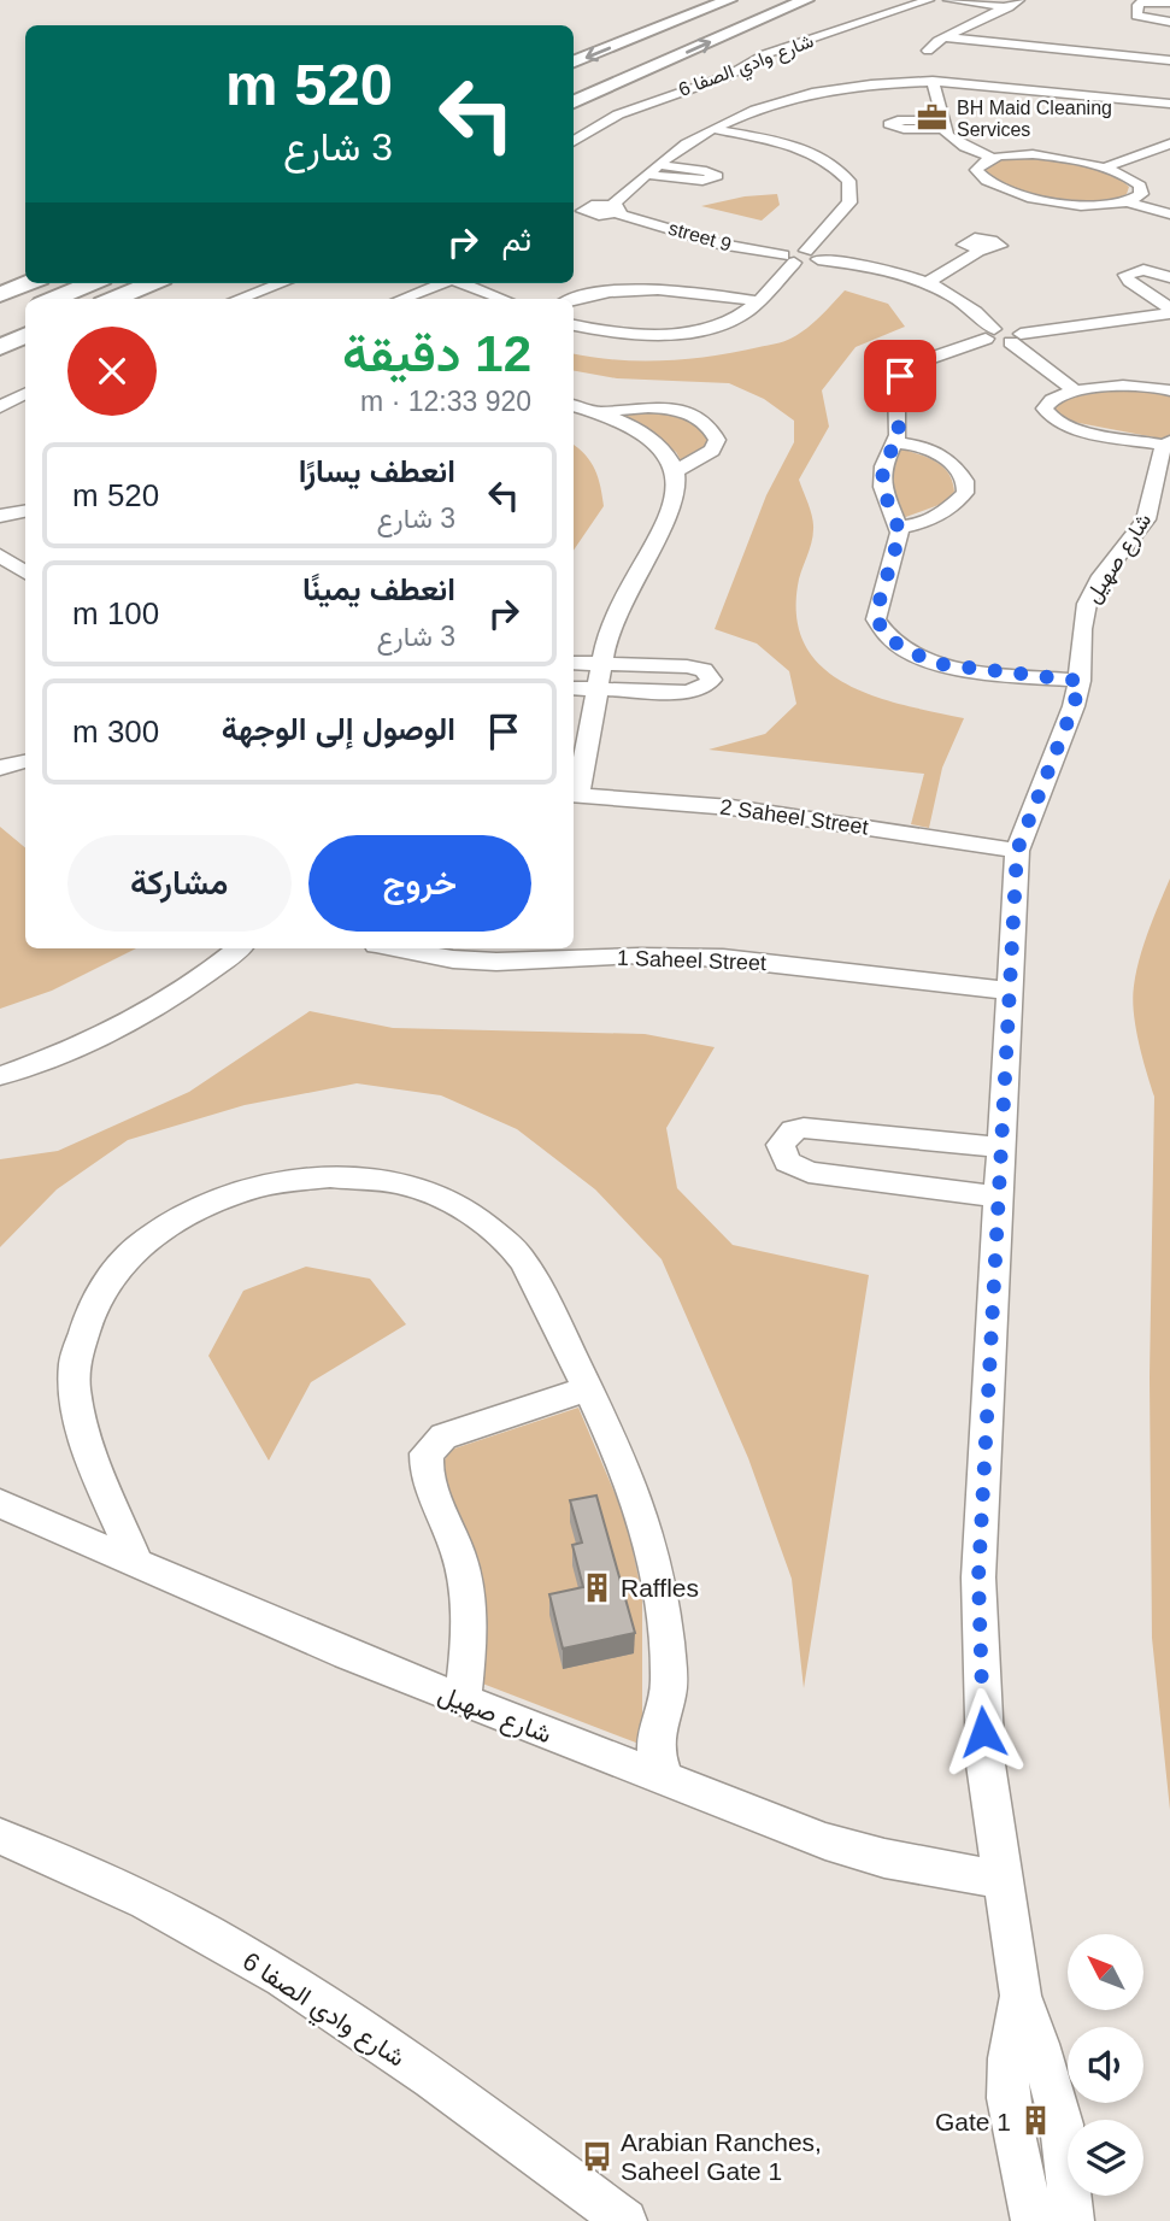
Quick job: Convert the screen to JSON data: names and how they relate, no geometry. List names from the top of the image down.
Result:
{
  "streets": {
    "street": [
      "شارع وادي الصفا 6",
      "street 9",
      "شارع صهيل",
      "2 Saheel Street",
      "1 Saheel Street"
    ]
  },
  "crossings": [
    ["شارع صهيل", "2 Saheel Street"],
    ["شارع صهيل", "1 Saheel Street"]
  ],
  "places": {
    "office": ["BH Maid Cleaning Services"],
    "building": ["Raffles", "Gate 1"],
    "bus stop": ["Arabian Ranches, Saheel Gate 1"]
  },
  "north": "top left",
  "page": {
    "turn": ["520 m", "3 شارع"],
    "then": "ثم",
    "heading": ["12 دقيقة", "920 m · 12:33"],
    "list": [
      {
        "name": "انعطف يسارًا",
        "note": "3 شارع",
        "value": "520 m"
      },
      {
        "name": "انعطف يمينًا",
        "note": "3 شارع",
        "value": "100 m"
      },
      {
        "name": "الوصول إلى الوجهة",
        "value": "300 m"
      }
    ],
    "buttons": ["خروج", "مشاركة"]
  }
}
